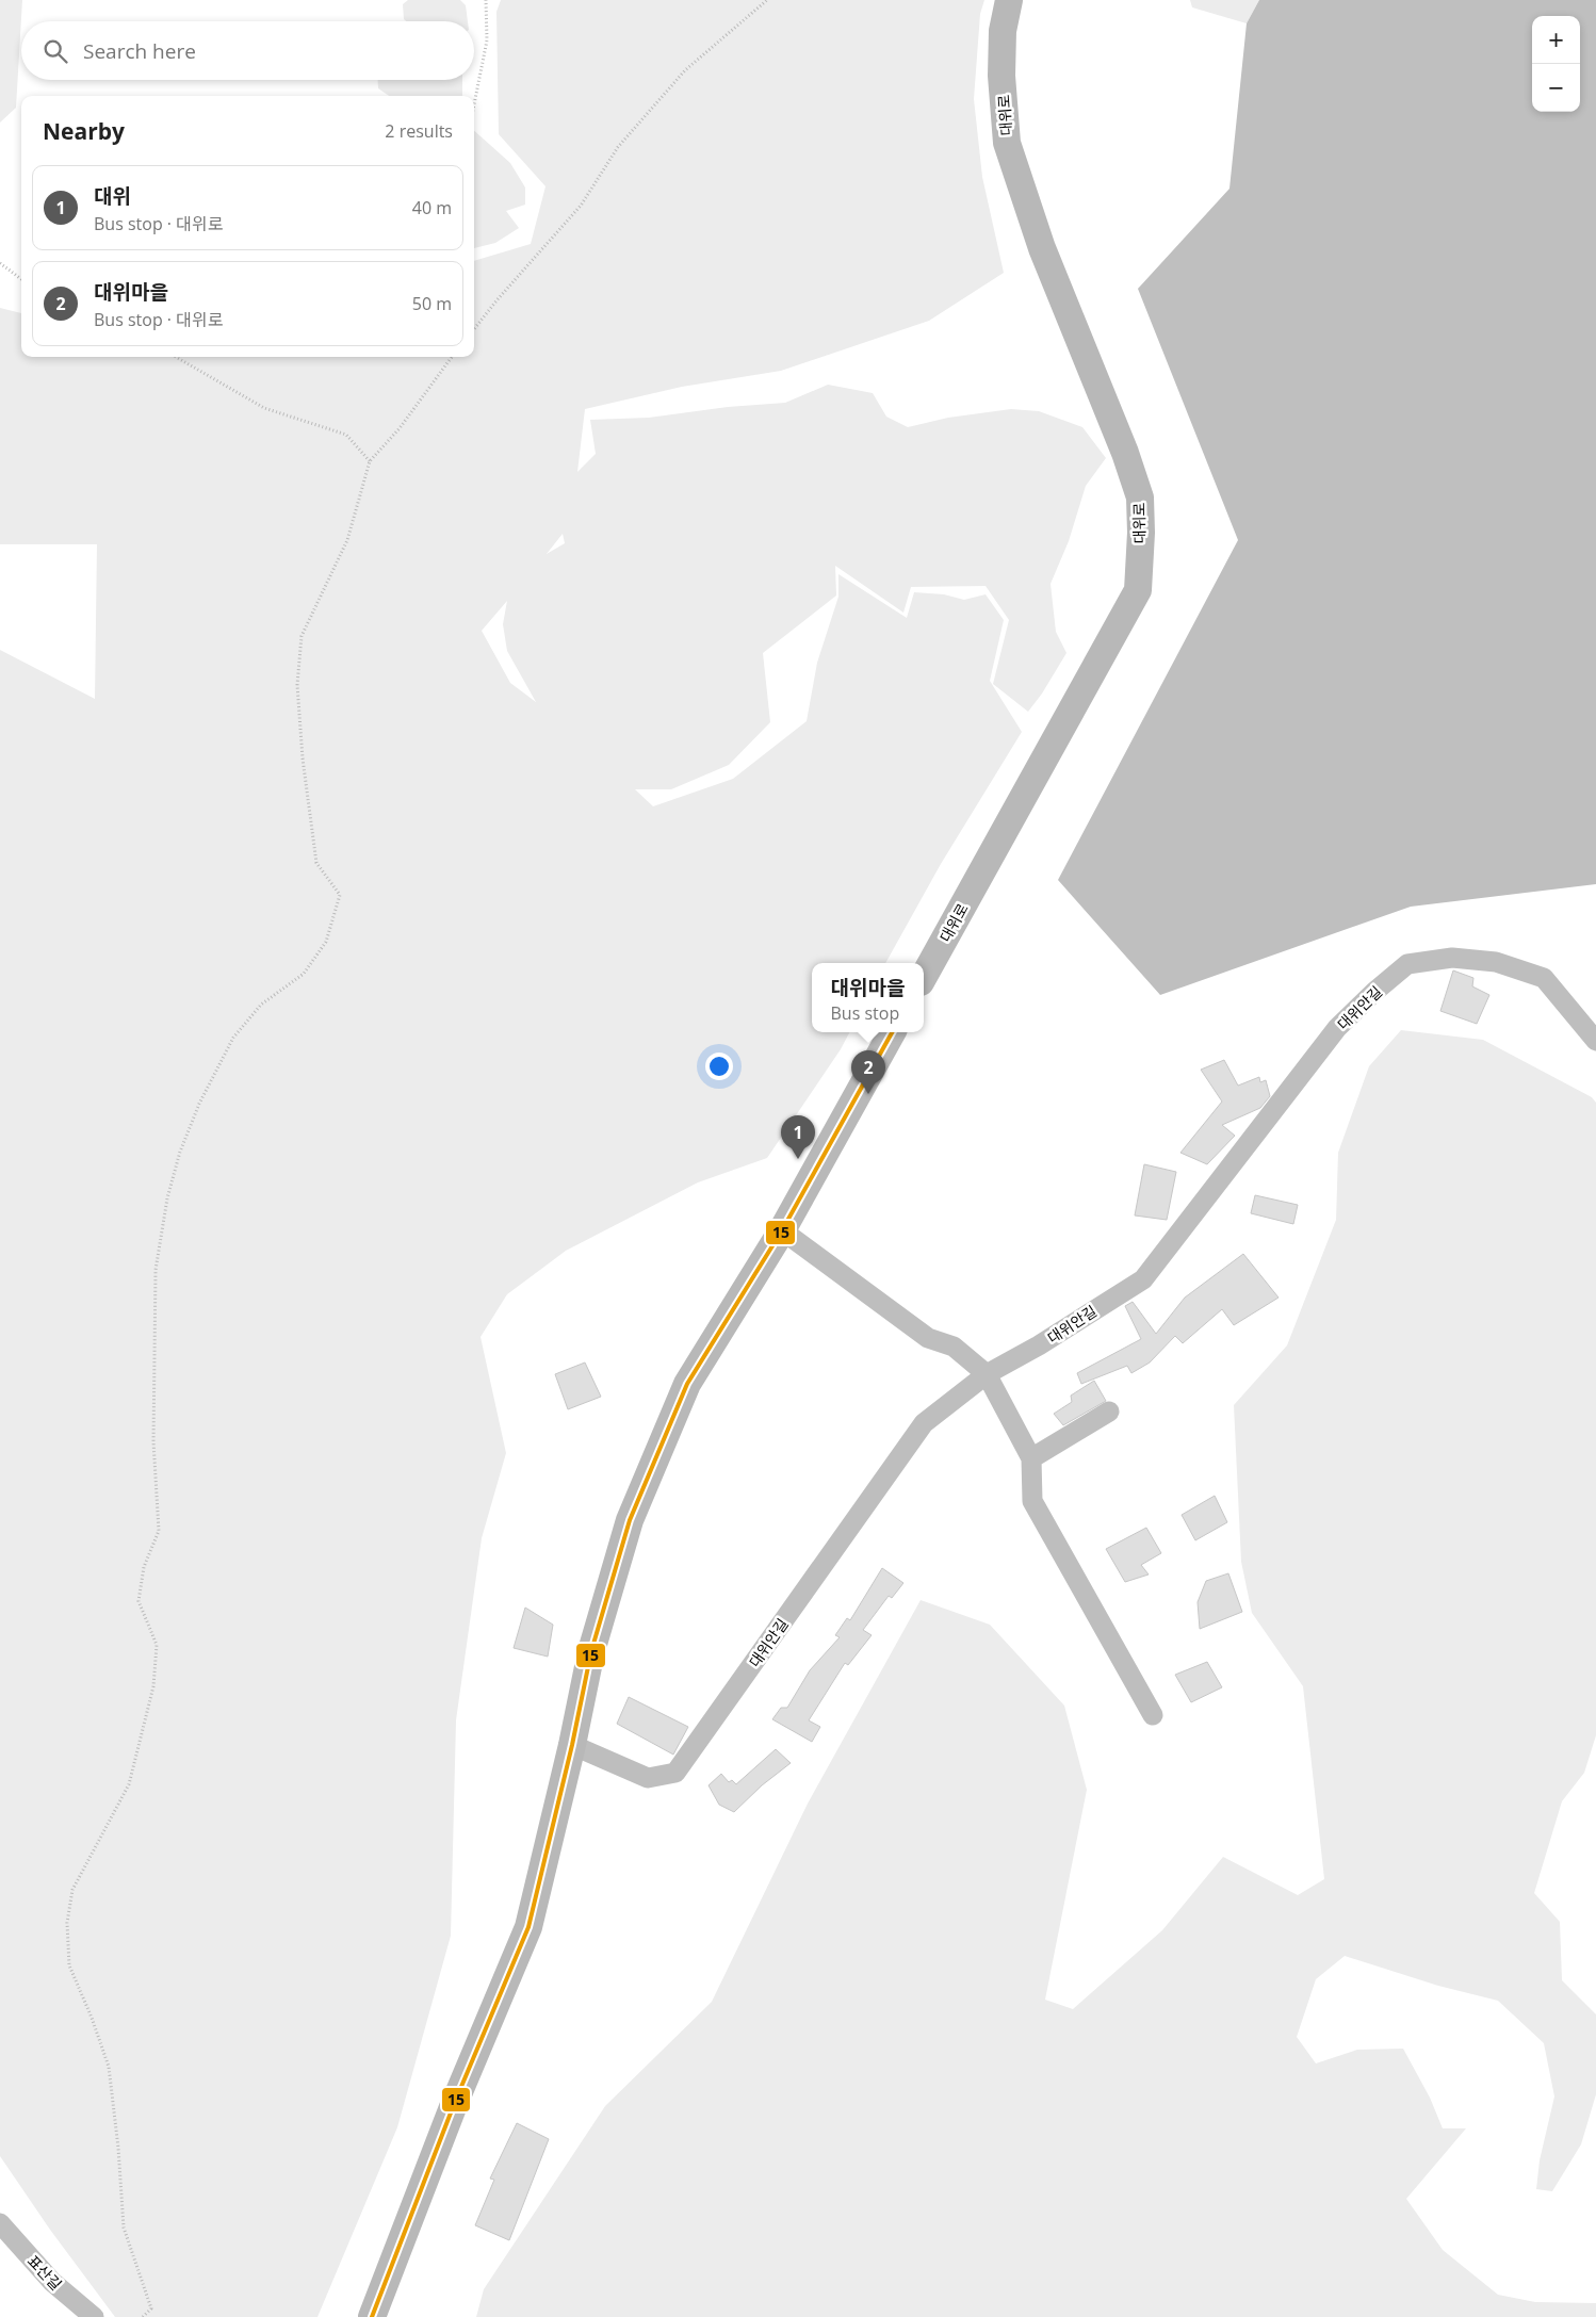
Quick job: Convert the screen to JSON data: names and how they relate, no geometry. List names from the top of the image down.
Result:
{
  "streets": {
    "main road": ["대위로"],
    "street": ["대위안길", "표산길"]
  },
  "lines": ["transit line 15"],
  "page": {
    "map_buttons": ["+", "−"],
    "search": "Search here",
    "heading": ["Nearby", "2 results"],
    "list": [
      {
        "mark": "1",
        "name": "대위",
        "note": "Bus stop · 대위로",
        "value": "40 m"
      },
      {
        "mark": "2",
        "name": "대위마을",
        "note": "Bus stop · 대위로",
        "value": "50 m"
      }
    ],
    "popup": ["대위마을", "Bus stop"],
    "pins": ["2", "1"]
  }
}
